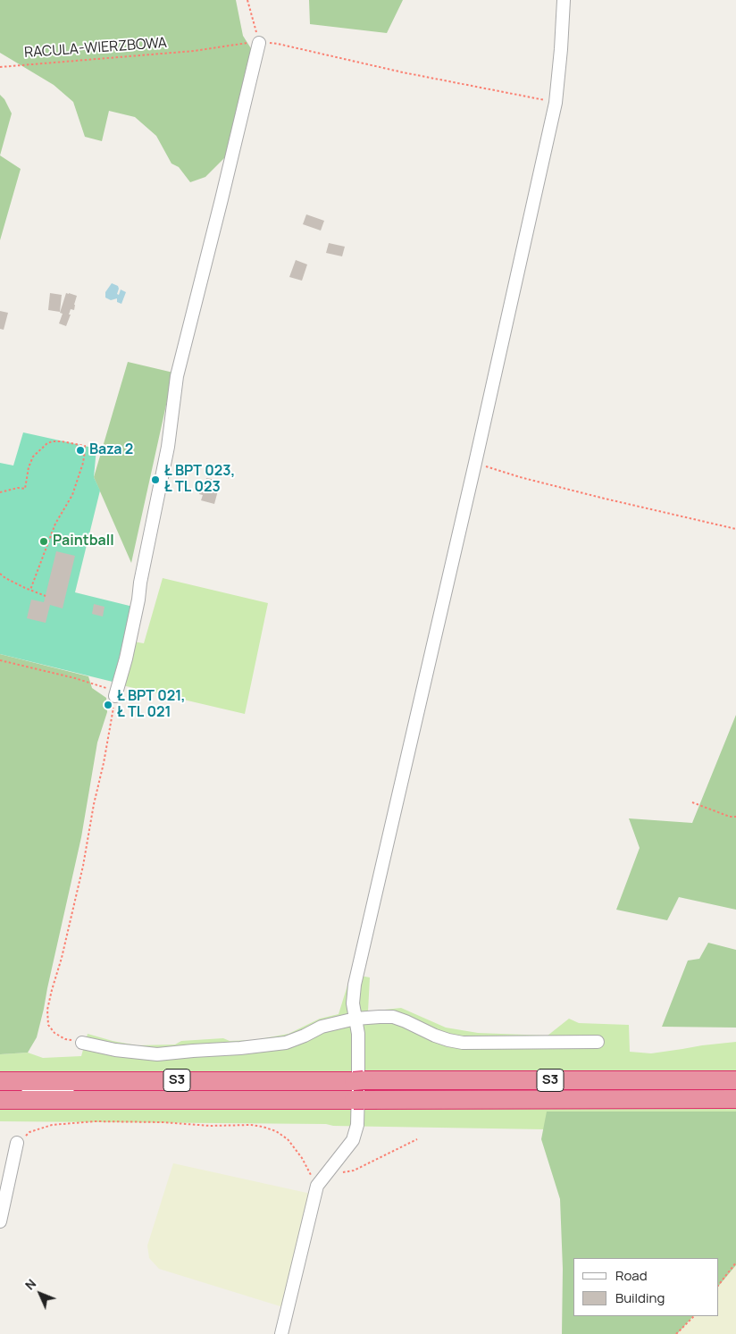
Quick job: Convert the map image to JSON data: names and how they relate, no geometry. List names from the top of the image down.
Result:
{
  "streets": {
    "highway": ["S3"],
    "path": ["RACULA-WIERZBOWA"]
  },
  "places": [
    "Baza 2",
    "Ł BPT 023, Ł TL 023",
    "Paintball",
    "Ł BPT 021, Ł TL 021"
  ],
  "legend": ["Road", "Building"],
  "north": "top left"
}
